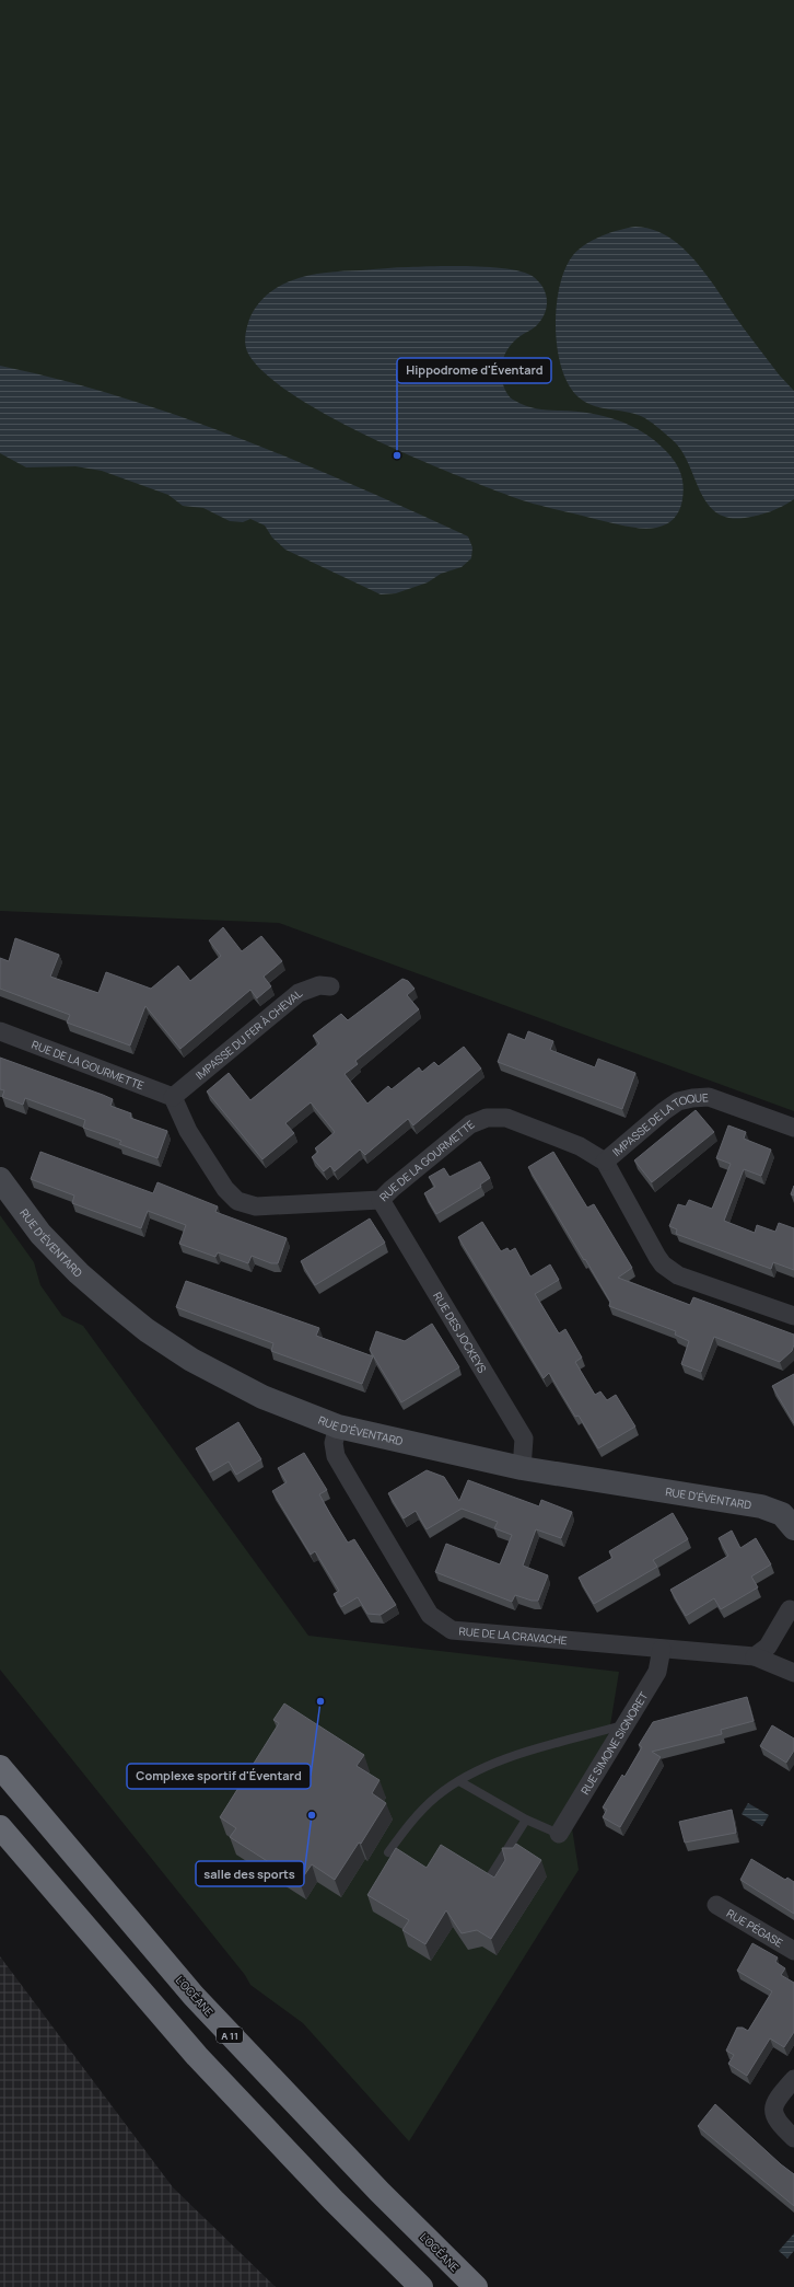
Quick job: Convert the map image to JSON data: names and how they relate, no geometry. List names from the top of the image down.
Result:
{
  "streets": {
    "highway": ["L’OCÉANE", "A 11"],
    "street": [
      "IMPASSE DU FER À CHEVAL",
      "RUE DE LA GOURMETTE",
      "IMPASSE DE LA TOQUE",
      "RUE D'ÉVENTARD",
      "RUE DES JOCKEYS",
      "RUE DE LA CRAVACHE",
      "RUE SIMONE SIGNORET",
      "RUE PÉGASE"
    ]
  },
  "crossings": [
    ["IMPASSE DU FER À CHEVAL", "RUE DE LA GOURMETTE"],
    ["RUE DE LA GOURMETTE", "IMPASSE DE LA TOQUE"],
    ["RUE DE LA GOURMETTE", "RUE DES JOCKEYS"],
    ["RUE D'ÉVENTARD", "RUE DES JOCKEYS"],
    ["RUE D'ÉVENTARD", "RUE DE LA CRAVACHE"],
    ["RUE DE LA CRAVACHE", "RUE SIMONE SIGNORET"]
  ],
  "places": ["Hippodrome d'Éventard", "Complexe sportif d'Éventard", "salle des sports"]
}
